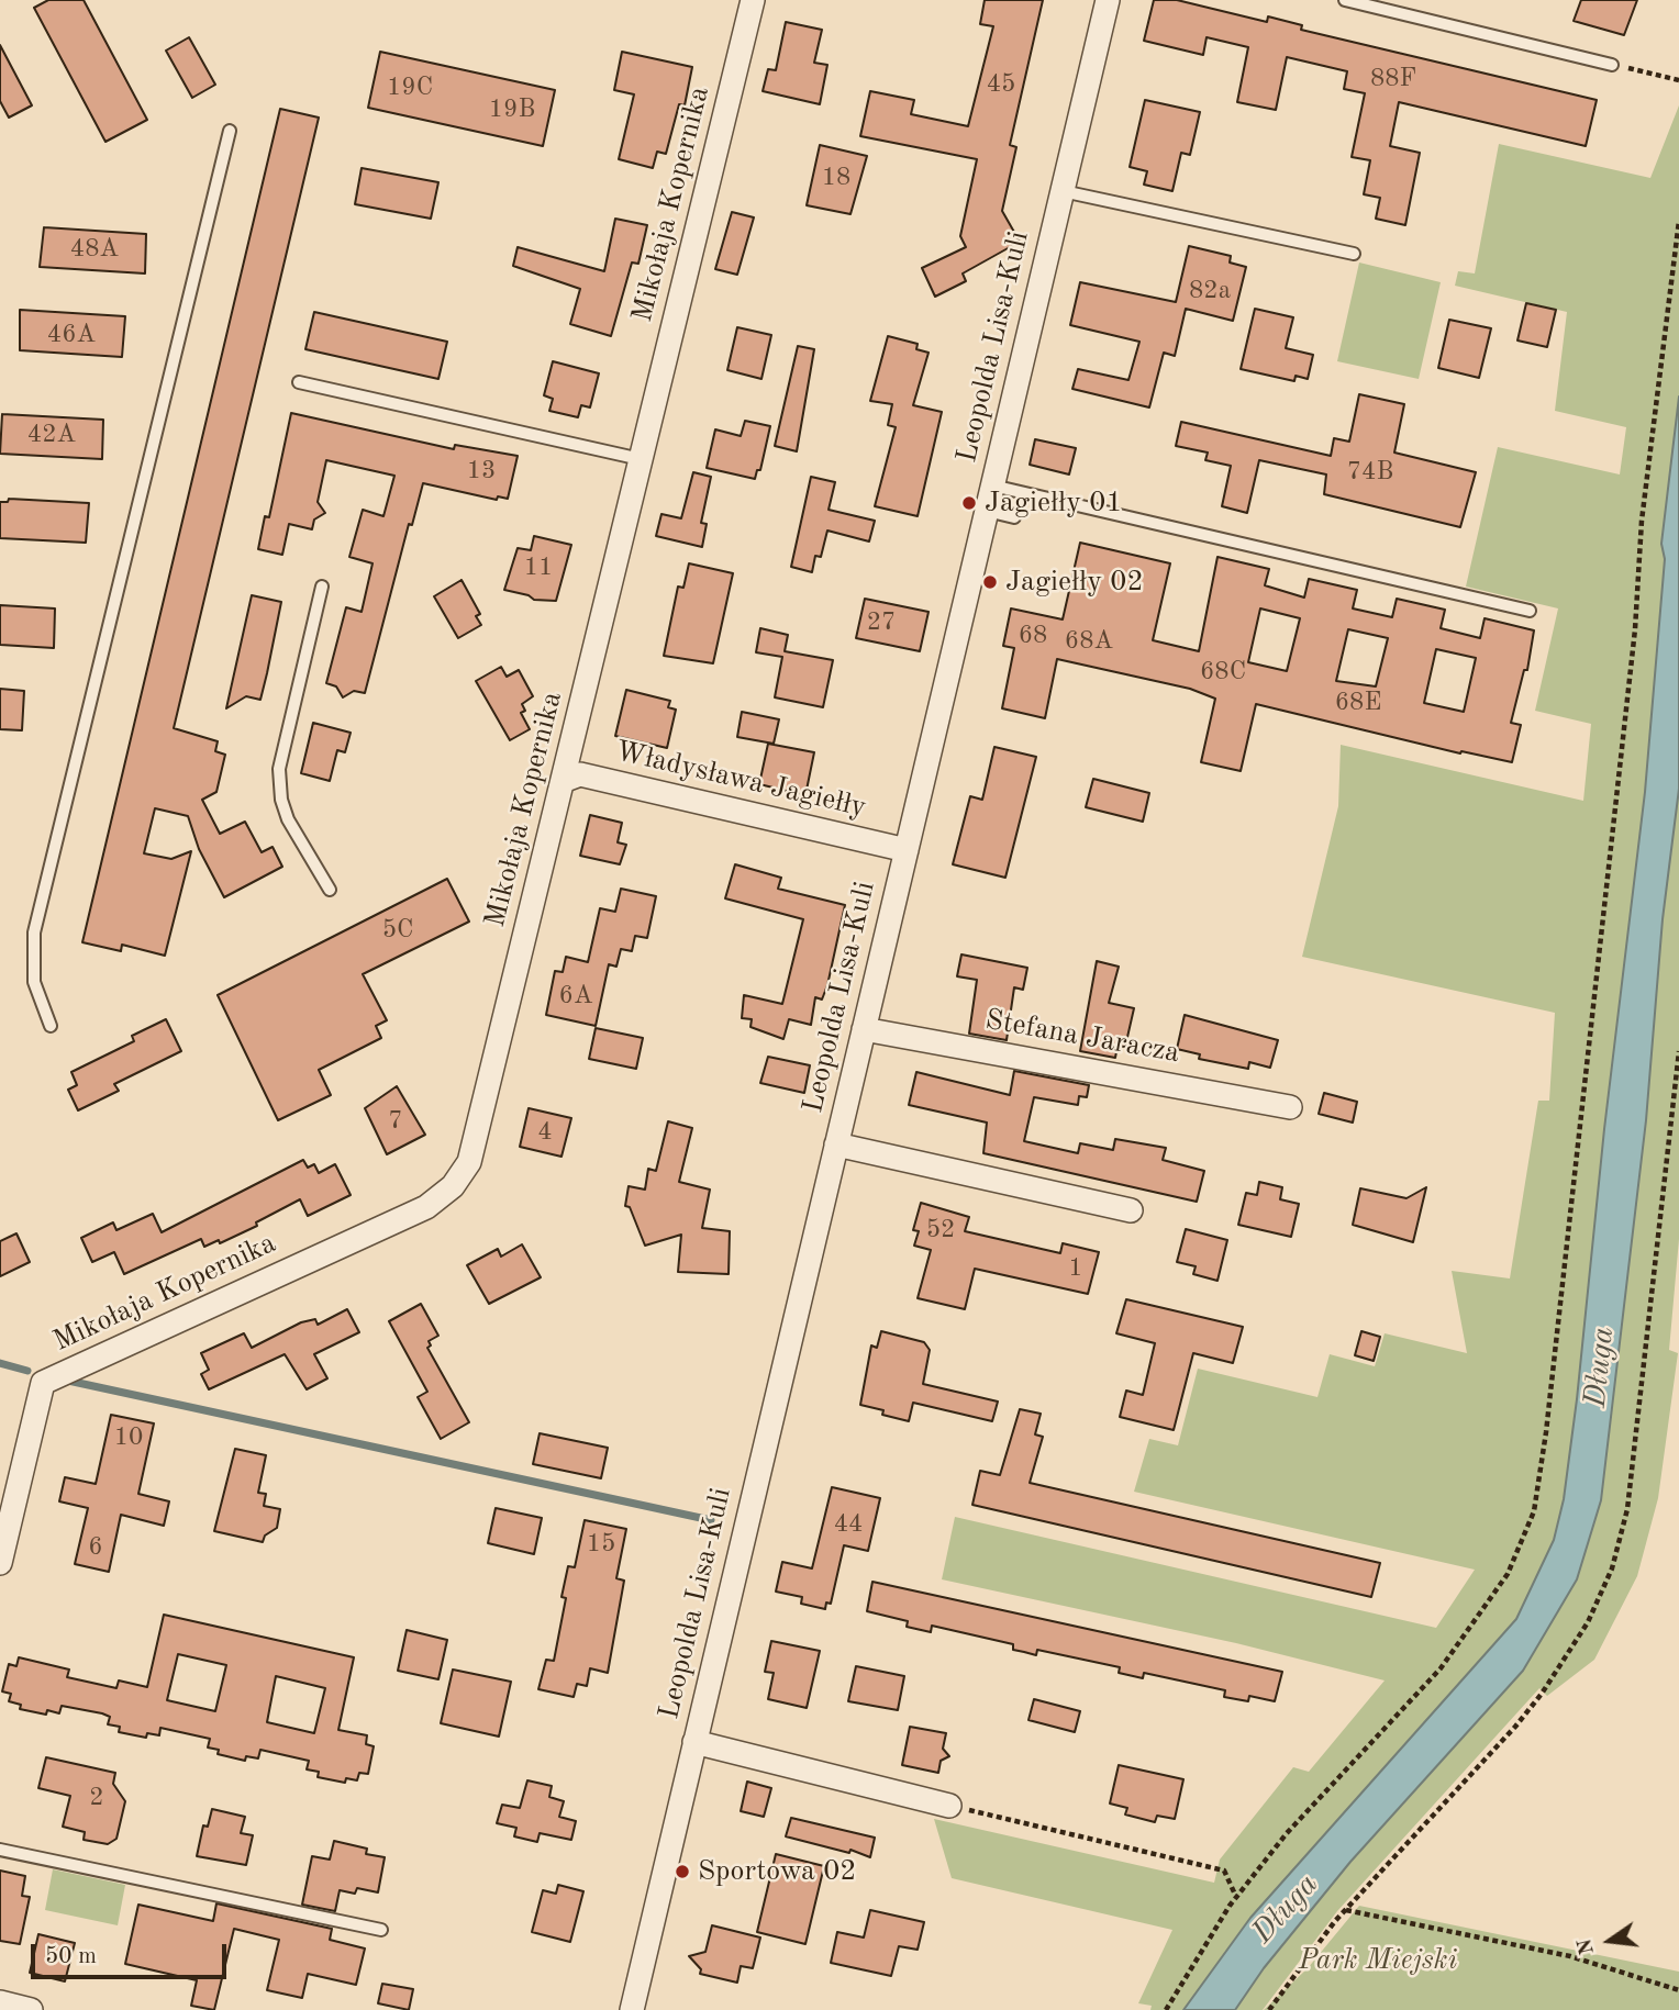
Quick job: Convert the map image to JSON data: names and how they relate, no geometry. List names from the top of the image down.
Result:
{
  "streets": {
    "street": [
      "Mikołaja Kopernika",
      "Leopolda Lisa-Kuli",
      "Władysława Jagiełły",
      "Stefana Jaracza"
    ]
  },
  "crossings": [
    ["Mikołaja Kopernika", "Władysława Jagiełły"],
    ["Leopolda Lisa-Kuli", "Władysława Jagiełły"],
    ["Leopolda Lisa-Kuli", "Stefana Jaracza"]
  ],
  "water": ["Długa"],
  "parks": ["Park Miejski"],
  "places": ["Jagiełły 01", "Jagiełły 02", "Sportowa 02"],
  "house_numbers": [
    "88F",
    "45",
    "19C",
    "19B",
    "18",
    "48A",
    "82a",
    "46A",
    "42A",
    "13",
    "74B",
    "11",
    "27",
    "68",
    "68A",
    "68C",
    "68E",
    "5C",
    "6A",
    "7",
    "4",
    "52",
    "1",
    "10",
    "44",
    "15",
    "6",
    "2"
  ],
  "scale_bar": "50 m",
  "north": "left"
}
